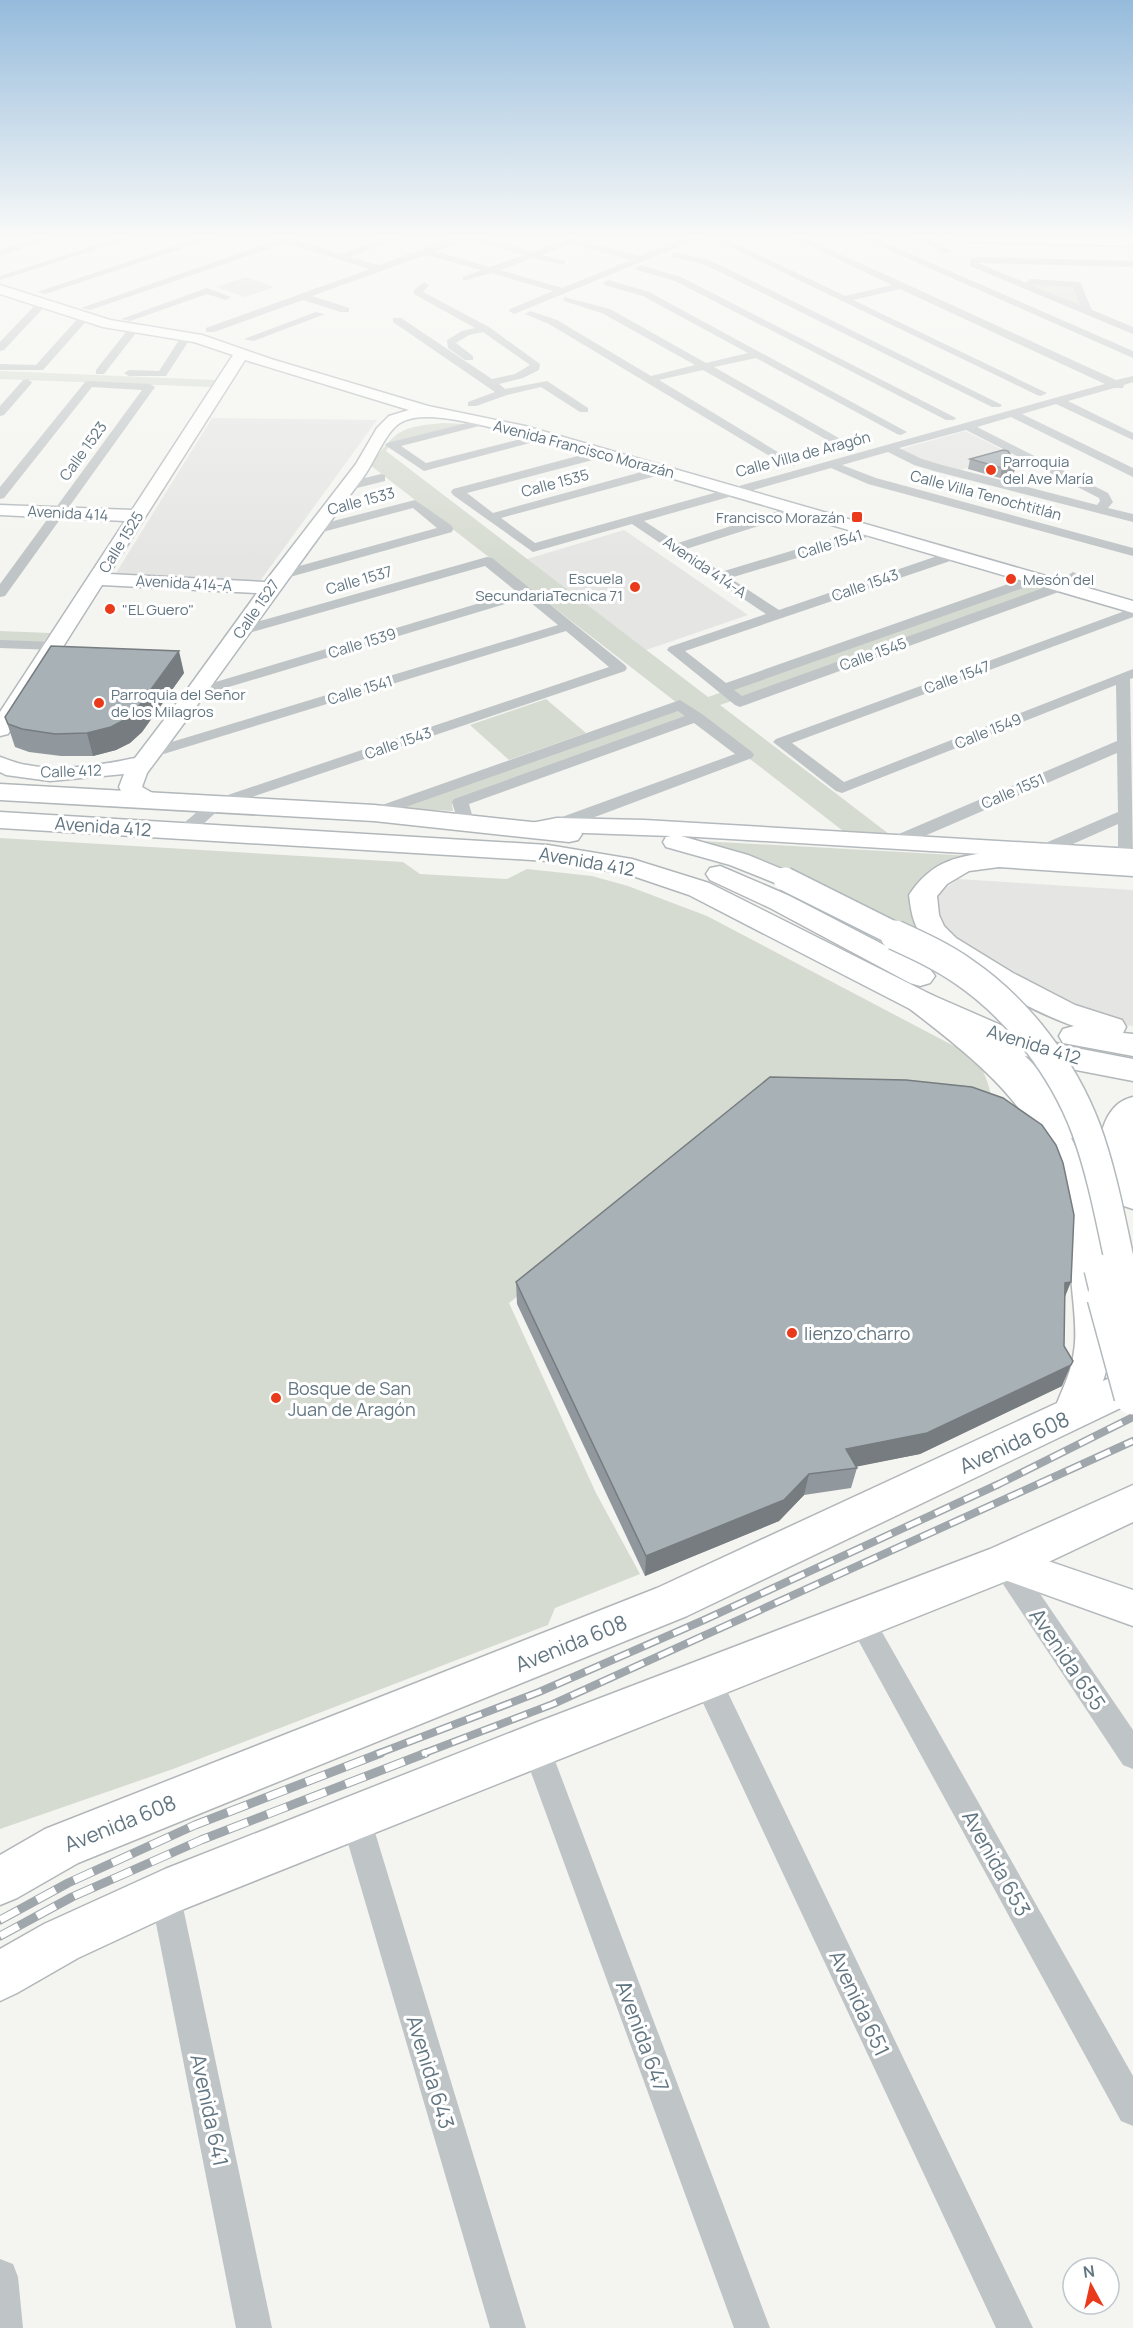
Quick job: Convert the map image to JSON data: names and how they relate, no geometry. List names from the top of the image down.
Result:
{
  "streets": {
    "main road": ["Avenida 412", "Avenida 608"],
    "street": [
      "Avenida Francisco Morazán",
      "Calle 1523",
      "Calle Villa de Aragón",
      "Calle 1535",
      "Calle Villa Tenochtitlán",
      "Calle 1533",
      "Avenida 414",
      "Calle 1525",
      "Calle 1541",
      "Avenida 414-A",
      "Calle 1537",
      "Calle 1543",
      "Calle 1527",
      "Calle 1539",
      "Calle 1545",
      "Calle 1547",
      "Calle 1549",
      "Calle 412",
      "Calle 1551",
      "Avenida 655",
      "Avenida 653",
      "Avenida 651",
      "Avenida 647",
      "Avenida 643",
      "Avenida 641"
    ]
  },
  "crossings": [
    ["Avenida Francisco Morazán", "Calle Villa de Aragón"],
    ["Avenida Francisco Morazán", "Calle 1535"],
    ["Avenida Francisco Morazán", "Calle 1525"],
    ["Avenida Francisco Morazán", "Calle 1541"],
    ["Avenida Francisco Morazán", "Calle 1543"],
    ["Avenida Francisco Morazán", "Calle 1545"],
    ["Calle 1523", "Avenida 414"],
    ["Calle Villa de Aragón", "Calle Villa Tenochtitlán"],
    ["Calle 1533", "Avenida 414-A"],
    ["Calle 1533", "Calle 1527"],
    ["Avenida 414", "Calle 1525"],
    ["Calle 1525", "Avenida 414-A"],
    ["Calle 1541", "Avenida 414-A"],
    ["Calle 1541", "Calle 1543"],
    ["Calle 1541", "Calle 1527"],
    ["Calle 1541", "Calle 412"],
    ["Avenida 414-A", "Calle 1543"],
    ["Avenida 414-A", "Calle 1527"],
    ["Calle 1537", "Calle 1527"],
    ["Calle 1537", "Calle 1539"],
    ["Calle 1543", "Calle 1545"],
    ["Calle 1543", "Avenida 412"],
    ["Calle 1527", "Calle 1539"],
    ["Calle 1527", "Calle 412"],
    ["Calle 1527", "Avenida 412"],
    ["Calle 1547", "Calle 1549"],
    ["Calle 1551", "Avenida 412"]
  ],
  "places": {
    "other": [
      "Parroquia del Ave María",
      "Mesón del",
      "Escuela SecundariaTecnica 71",
      "\"EL Guero\"",
      "Parroquia del Señor de los Milagros",
      "lienzo charro",
      "Bosque de San Juan de Aragón"
    ],
    "transit": ["Francisco Morazán"]
  },
  "north": "top"
}
